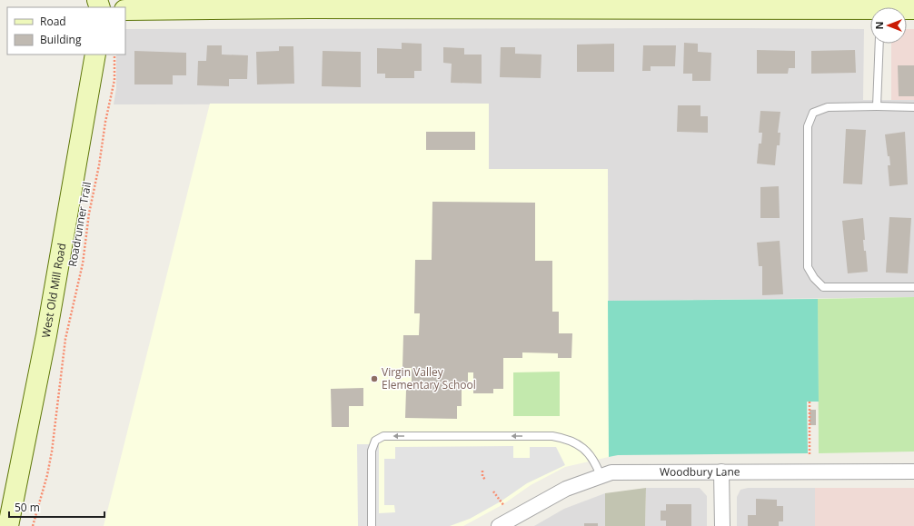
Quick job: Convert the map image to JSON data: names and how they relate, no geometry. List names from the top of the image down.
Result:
{
  "streets": {
    "street": ["West Old Mill Road", "Woodbury Lane"],
    "path": ["Roadrunner Trail"]
  },
  "places": ["Virgin Valley Elementary School"],
  "legend": ["Road", "Building"],
  "scale_bar": "50 m",
  "north": "left"
}
